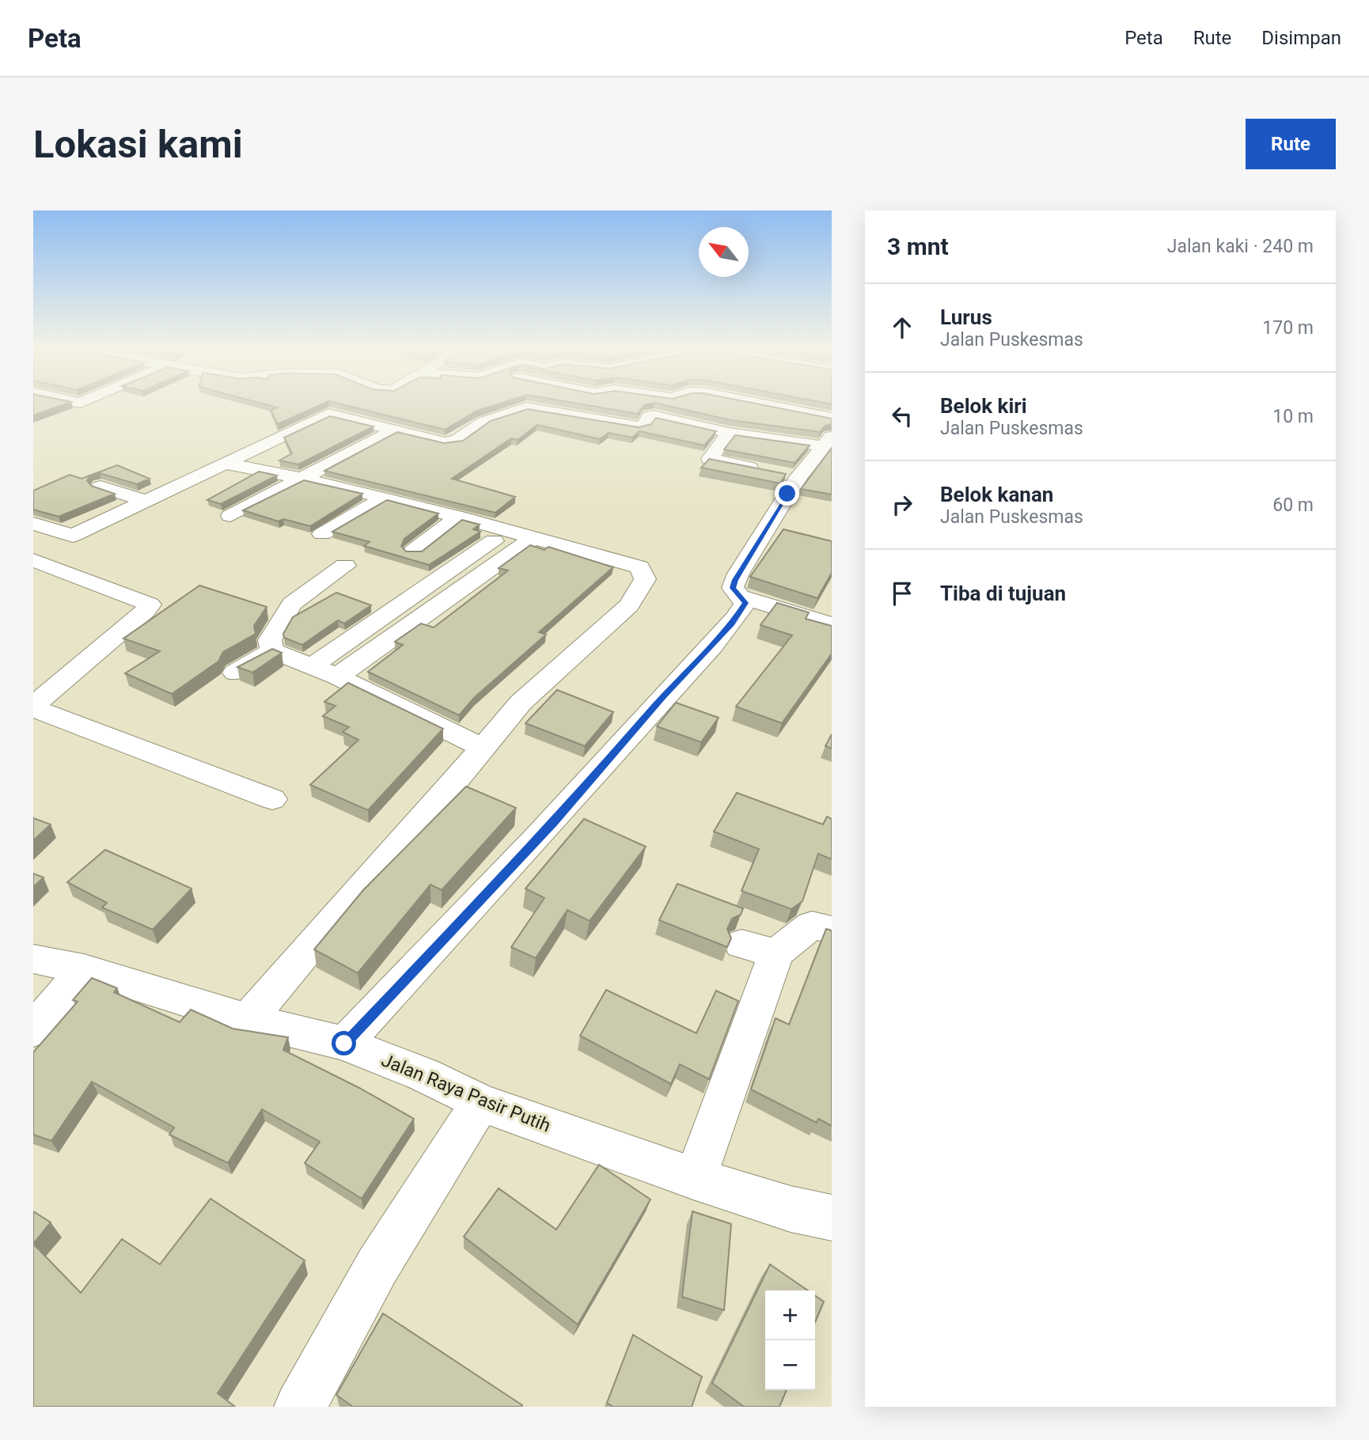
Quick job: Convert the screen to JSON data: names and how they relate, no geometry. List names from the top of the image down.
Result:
{
  "streets": {
    "street": ["Jalan Raya Pasir Putih"]
  },
  "north": "top left",
  "page": {
    "header": "Peta",
    "nav": ["Peta", "Rute", "Disimpan"],
    "buttons": "Rute",
    "title": "Lokasi kami",
    "heading": ["3 mnt", "Jalan kaki · 240 m"],
    "list": [
      ["Lurus", "Jalan Puskesmas", "170 m"],
      ["Belok kiri", "Jalan Puskesmas", "10 m"],
      ["Belok kanan", "Jalan Puskesmas", "60 m"],
      "Tiba di tujuan"
    ],
    "map_buttons": ["+", "−"]
  }
}
